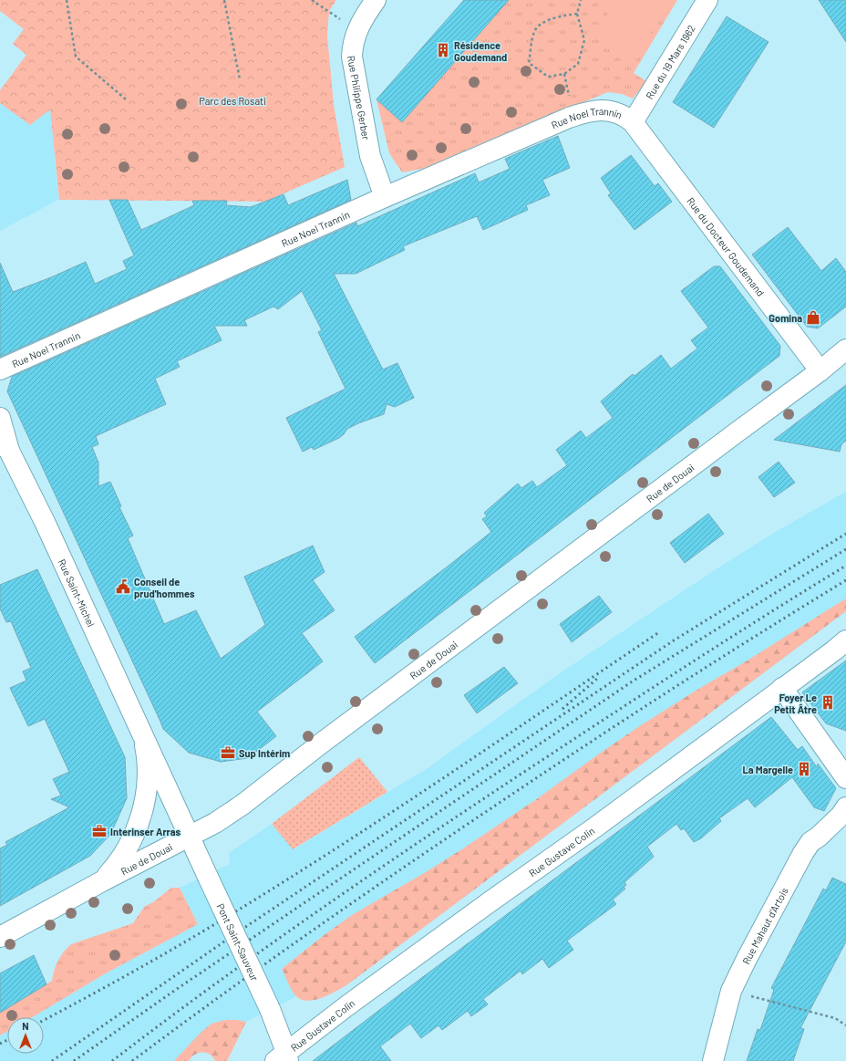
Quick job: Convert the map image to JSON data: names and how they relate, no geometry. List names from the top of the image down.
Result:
{
  "streets": {
    "street": [
      "Rue du 19 Mars 1962",
      "Rue Philippe Gerber",
      "Rue Noel Trannin",
      "Rue du Docteur Goudemand",
      "Rue de Douai",
      "Rue Saint-Michel",
      "Rue Gustave Colin",
      "Rue Mahaut d'Artois",
      "Pont Saint-Sauveur"
    ]
  },
  "crossings": [
    ["Rue du 19 Mars 1962", "Rue Noel Trannin"],
    ["Rue du 19 Mars 1962", "Rue du Docteur Goudemand"],
    ["Rue Philippe Gerber", "Rue Noel Trannin"],
    ["Rue Noel Trannin", "Rue du Docteur Goudemand"],
    ["Rue du Docteur Goudemand", "Rue de Douai"],
    ["Rue de Douai", "Rue Saint-Michel"],
    ["Rue Saint-Michel", "Pont Saint-Sauveur"],
    ["Rue Gustave Colin", "Pont Saint-Sauveur"]
  ],
  "parks": ["Parc des Rosati"],
  "places": {
    "building": ["Résidence Goudemand", "Foyer Le Petit Âtre", "La Margelle"],
    "shop": ["Gomina"],
    "public building": ["Conseil de prud'hommes"],
    "office": ["Sup Intérim", "Interinser Arras"]
  },
  "north": "top"
}
